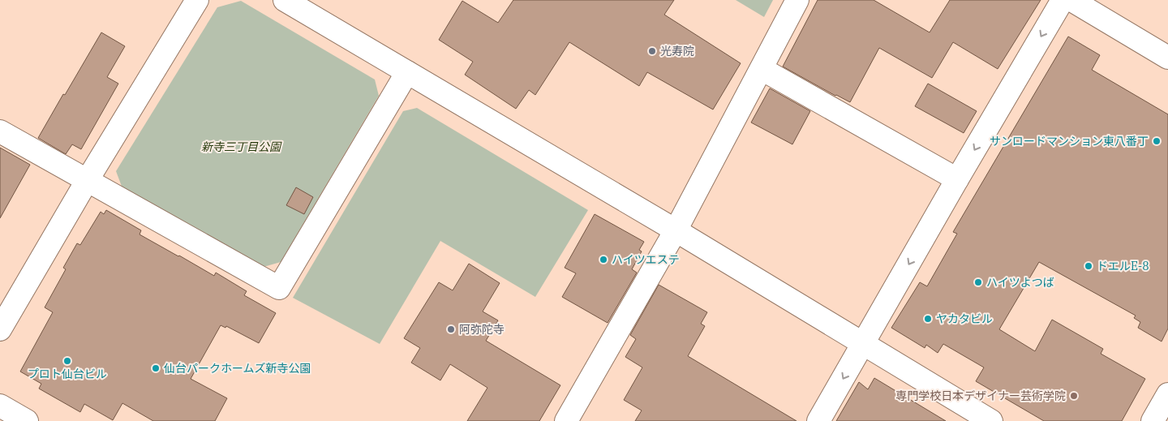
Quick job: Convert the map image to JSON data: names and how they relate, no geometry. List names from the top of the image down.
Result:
{
  "parks": ["新寺三丁目公園"],
  "places": [
    "光寿院",
    "サンロードマンション東八番丁",
    "ハイツエステ",
    "ドエルE-8",
    "ハイツよつば",
    "ヤカタビル",
    "阿弥陀寺",
    "プロト仙台ビル",
    "仙台パークホームズ新寺公園",
    "専門学校日本デザイナー芸術学院"
  ]
}
